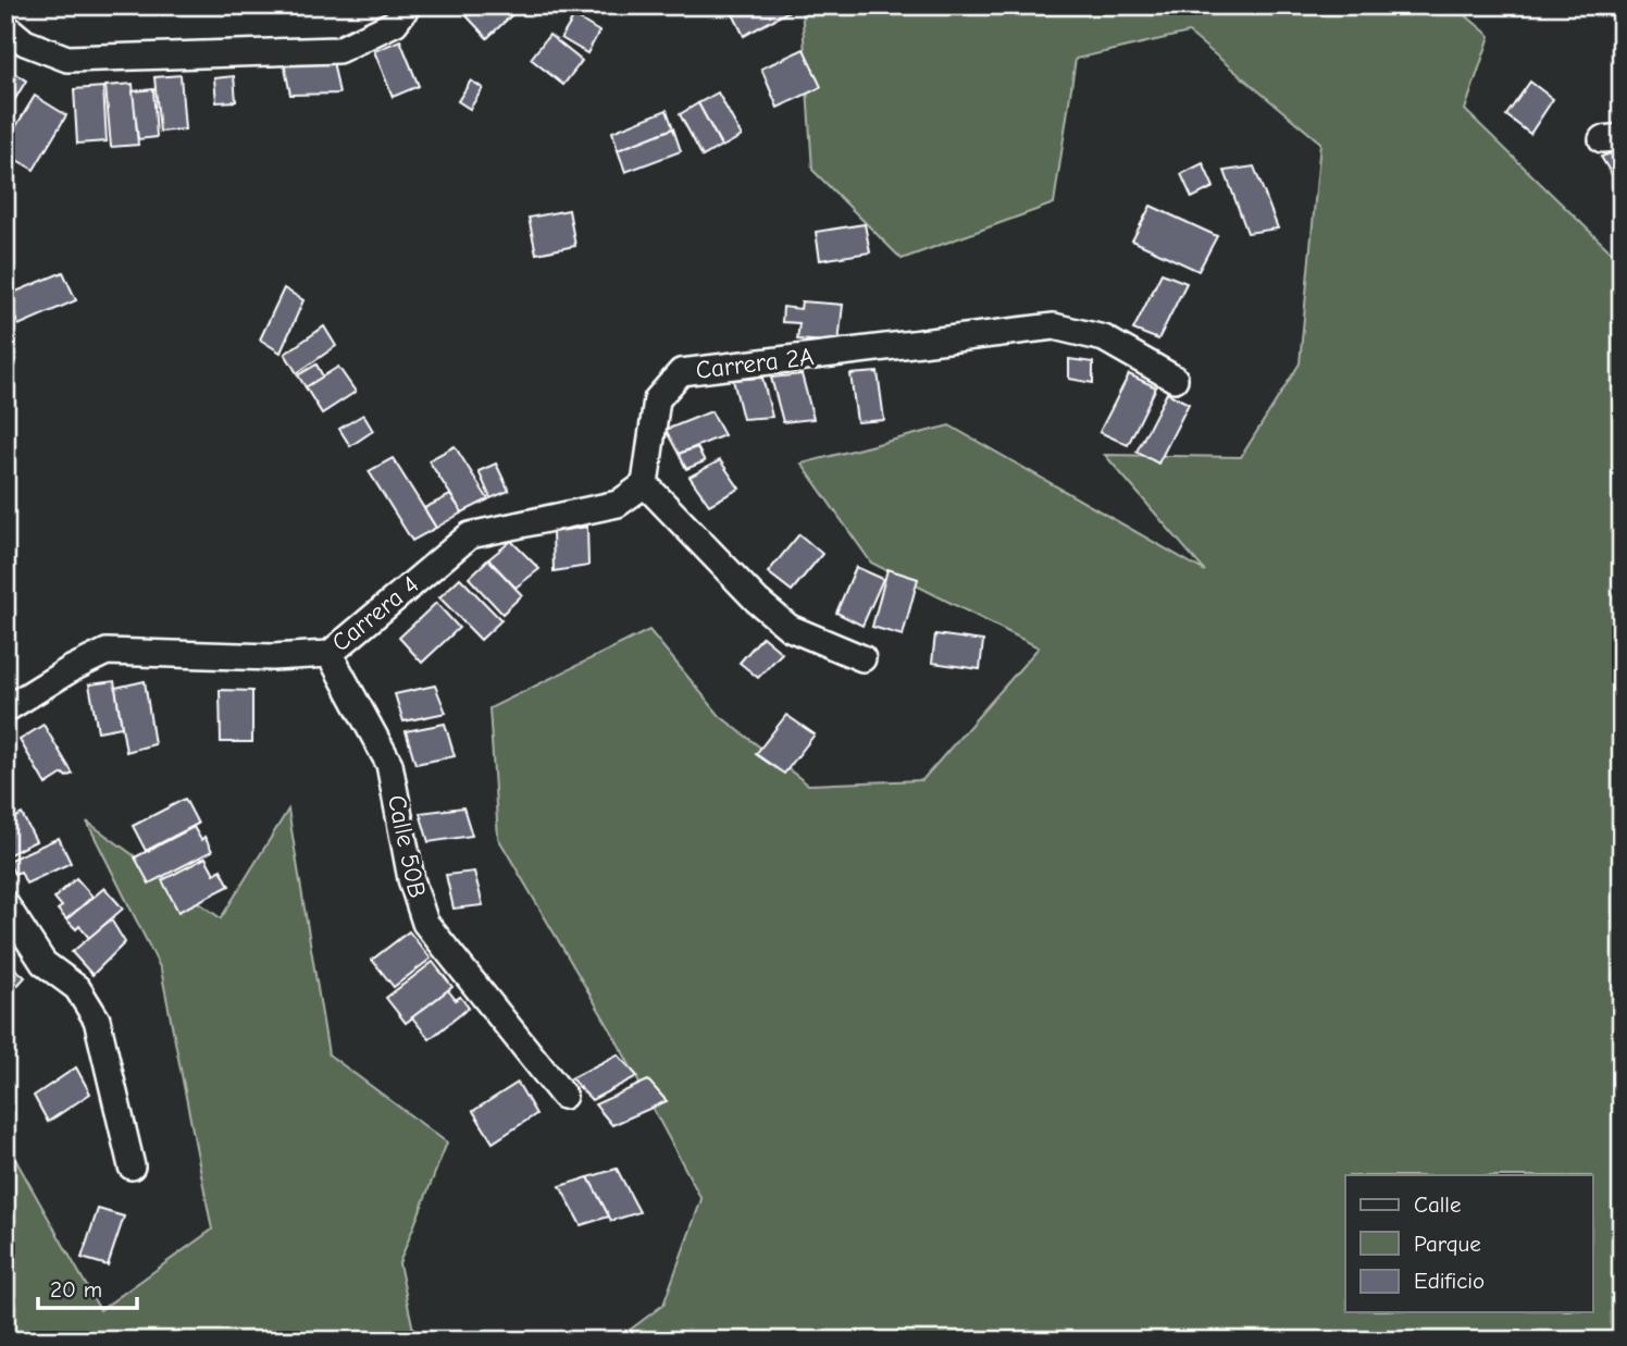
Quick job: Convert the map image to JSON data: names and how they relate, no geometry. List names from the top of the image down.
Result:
{
  "streets": {
    "street": ["Carrera 2A", "Carrera 4", "Calle 50B"]
  },
  "crossings": [
    ["Carrera 2A", "Carrera 4"],
    ["Carrera 4", "Calle 50B"]
  ],
  "legend": ["Calle", "Parque", "Edificio"],
  "scale_bar": "20 m"
}
